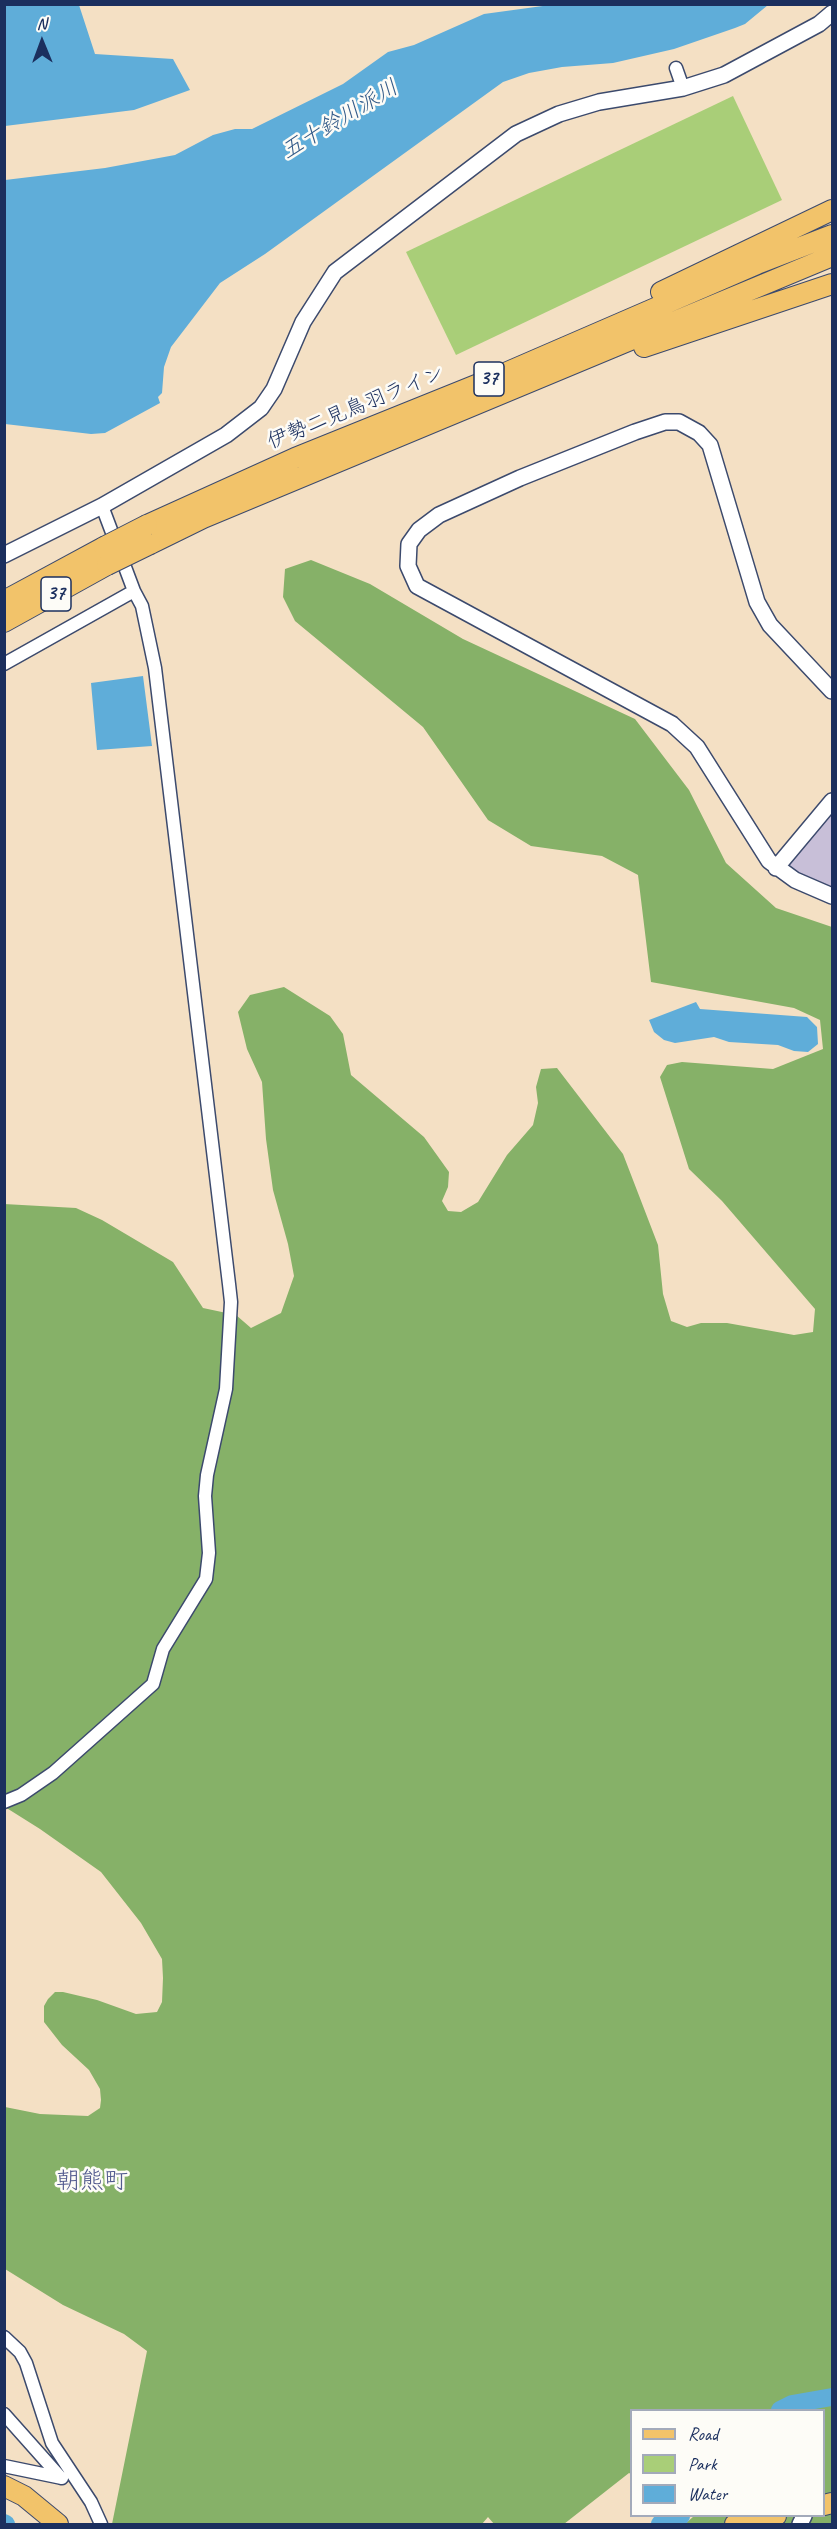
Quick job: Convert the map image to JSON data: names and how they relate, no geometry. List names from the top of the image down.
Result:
{
  "streets": {
    "main road": ["37", "伊勢二見鳥羽ライン"]
  },
  "districts": ["朝熊町"],
  "water": ["五十鈴川派川"],
  "legend": ["Road", "Park", "Water"],
  "north": "top"
}
